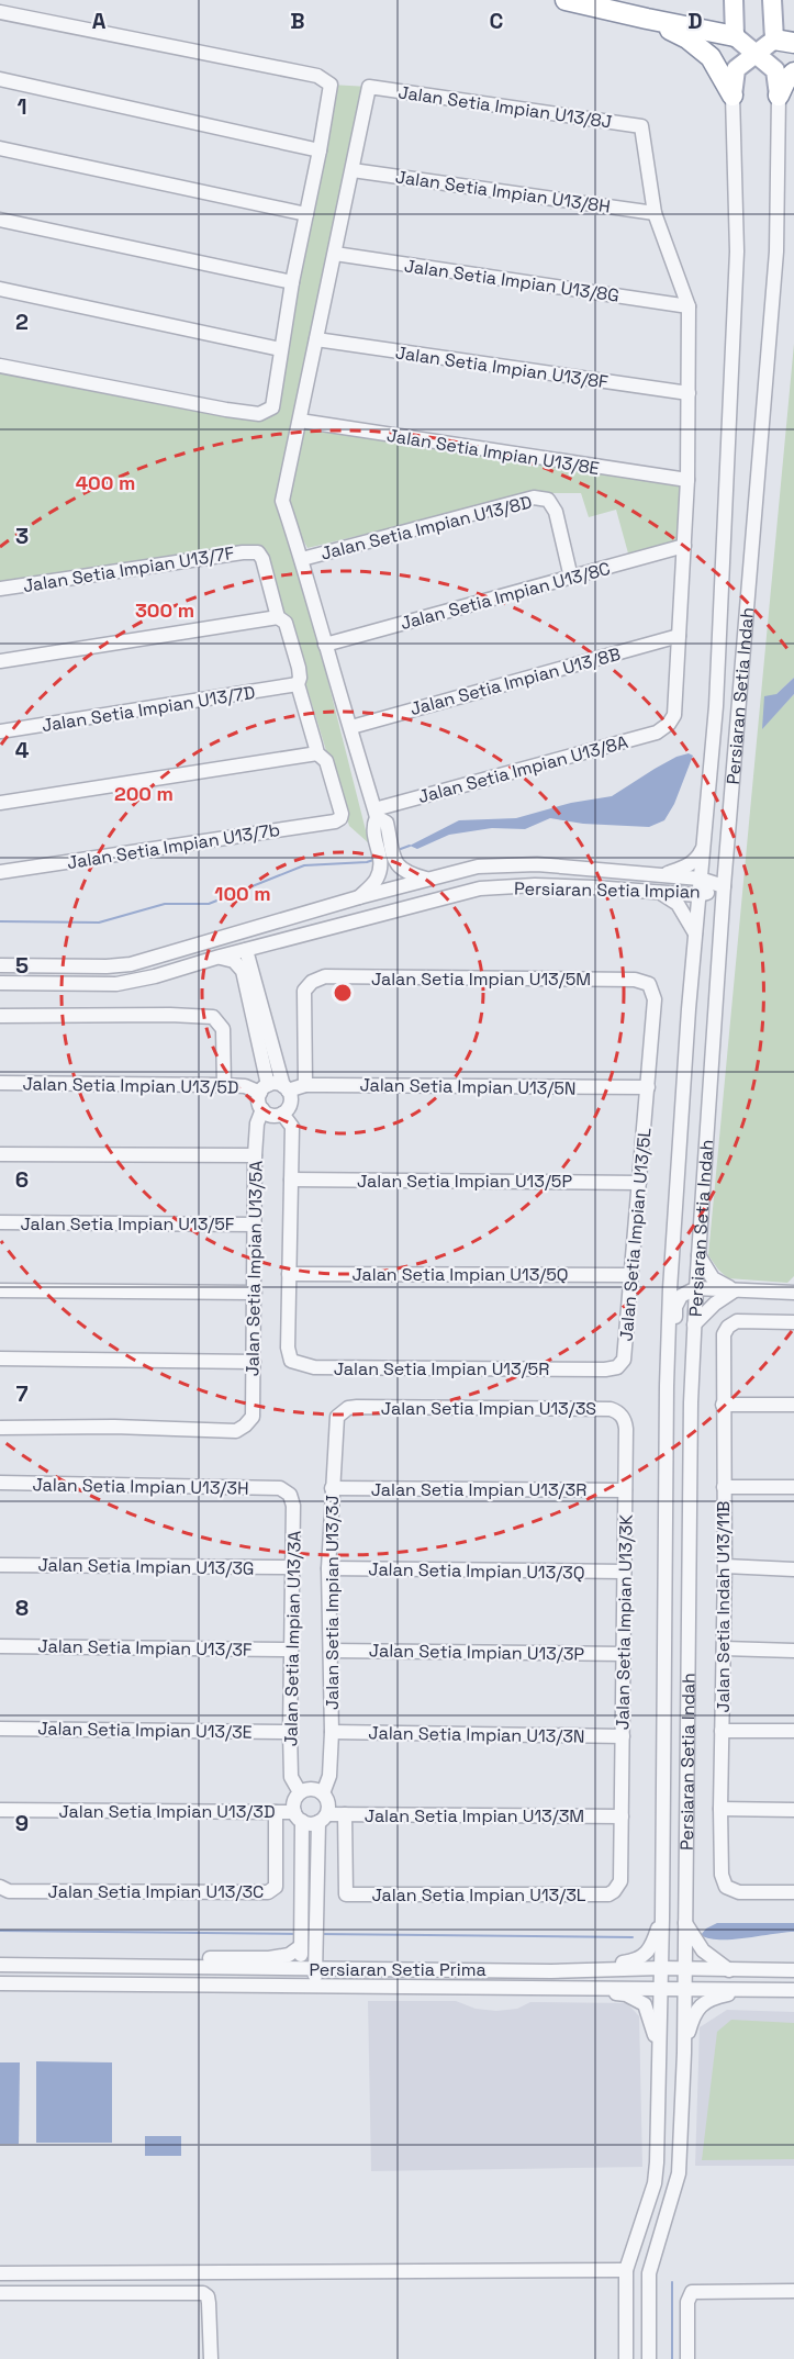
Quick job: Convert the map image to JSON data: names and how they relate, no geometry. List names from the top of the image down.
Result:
{
  "streets": {
    "street": [
      "Jalan Setia Impian U13/8J",
      "Jalan Setia Impian U13/8H",
      "Jalan Setia Impian U13/8G",
      "Jalan Setia Impian U13/8F",
      "Jalan Setia Impian U13/8E",
      "Jalan Setia Impian U13/8D",
      "Jalan Setia Impian U13/7F",
      "Jalan Setia Impian U13/8C",
      "Jalan Setia Impian U13/8B",
      "Persiaran Setia Indah",
      "Jalan Setia Impian U13/7D",
      "Jalan Setia Impian U13/8A",
      "Jalan Setia Impian U13/7b",
      "Persiaran Setia Impian",
      "Jalan Setia Impian U13/5M",
      "Jalan Setia Impian U13/5D",
      "Jalan Setia Impian U13/5N",
      "Jalan Setia Impian U13/5P",
      "Jalan Setia Impian U13/5F",
      "Jalan Setia Impian U13/5L",
      "Jalan Setia Impian U13/5A",
      "Jalan Setia Impian U13/5Q",
      "Jalan Setia Impian U13/5R",
      "Jalan Setia Impian U13/3S",
      "Jalan Setia Impian U13/3H",
      "Jalan Setia Impian U13/3R",
      "Jalan Setia Impian U13/3G",
      "Jalan Setia Impian U13/3Q",
      "Jalan Setia Impian U13/3J",
      "Jalan Setia Indah U13/11B",
      "Jalan Setia Impian U13/3K",
      "Jalan Setia Impian U13/3A",
      "Jalan Setia Impian U13/3F",
      "Jalan Setia Impian U13/3P",
      "Jalan Setia Impian U13/3E",
      "Jalan Setia Impian U13/3N",
      "Jalan Setia Impian U13/3D",
      "Jalan Setia Impian U13/3M",
      "Jalan Setia Impian U13/3C",
      "Jalan Setia Impian U13/3L",
      "Persiaran Setia Prima"
    ]
  },
  "crossings": [
    ["Jalan Setia Impian U13/8J", "Jalan Setia Impian U13/8H"],
    ["Jalan Setia Impian U13/8D", "Jalan Setia Impian U13/8C"],
    ["Jalan Setia Impian U13/8B", "Jalan Setia Impian U13/8A"],
    ["Persiaran Setia Indah", "Persiaran Setia Impian"],
    ["Persiaran Setia Indah", "Persiaran Setia Prima"],
    ["Jalan Setia Impian U13/5M", "Jalan Setia Impian U13/5N"],
    ["Jalan Setia Impian U13/5M", "Jalan Setia Impian U13/5L"],
    ["Jalan Setia Impian U13/5D", "Jalan Setia Impian U13/5N"],
    ["Jalan Setia Impian U13/5D", "Jalan Setia Impian U13/5A"],
    ["Jalan Setia Impian U13/5N", "Jalan Setia Impian U13/5L"],
    ["Jalan Setia Impian U13/5N", "Jalan Setia Impian U13/5A"],
    ["Jalan Setia Impian U13/5P", "Jalan Setia Impian U13/5L"],
    ["Jalan Setia Impian U13/5F", "Jalan Setia Impian U13/5A"],
    ["Jalan Setia Impian U13/5L", "Jalan Setia Impian U13/5Q"],
    ["Jalan Setia Impian U13/5L", "Jalan Setia Impian U13/5R"],
    ["Jalan Setia Impian U13/5Q", "Jalan Setia Impian U13/5R"],
    ["Jalan Setia Impian U13/3S", "Jalan Setia Impian U13/3J"],
    ["Jalan Setia Impian U13/3S", "Jalan Setia Impian U13/3K"],
    ["Jalan Setia Impian U13/3H", "Jalan Setia Impian U13/3A"],
    ["Jalan Setia Impian U13/3R", "Jalan Setia Impian U13/3J"],
    ["Jalan Setia Impian U13/3R", "Jalan Setia Impian U13/3K"],
    ["Jalan Setia Impian U13/3G", "Jalan Setia Impian U13/3A"],
    ["Jalan Setia Impian U13/3Q", "Jalan Setia Impian U13/3J"],
    ["Jalan Setia Impian U13/3Q", "Jalan Setia Impian U13/3K"],
    ["Jalan Setia Impian U13/3J", "Jalan Setia Impian U13/3A"],
    ["Jalan Setia Impian U13/3J", "Jalan Setia Impian U13/3P"],
    ["Jalan Setia Impian U13/3J", "Jalan Setia Impian U13/3N"],
    ["Jalan Setia Impian U13/3J", "Jalan Setia Impian U13/3D"],
    ["Jalan Setia Impian U13/3J", "Jalan Setia Impian U13/3M"],
    ["Jalan Setia Impian U13/3K", "Jalan Setia Impian U13/3P"],
    ["Jalan Setia Impian U13/3K", "Jalan Setia Impian U13/3N"],
    ["Jalan Setia Impian U13/3K", "Jalan Setia Impian U13/3M"],
    ["Jalan Setia Impian U13/3K", "Jalan Setia Impian U13/3L"],
    ["Jalan Setia Impian U13/3A", "Jalan Setia Impian U13/3F"],
    ["Jalan Setia Impian U13/3A", "Jalan Setia Impian U13/3E"],
    ["Jalan Setia Impian U13/3A", "Jalan Setia Impian U13/3D"],
    ["Jalan Setia Impian U13/3A", "Jalan Setia Impian U13/3M"],
    ["Jalan Setia Impian U13/3D", "Jalan Setia Impian U13/3M"],
    ["Jalan Setia Impian U13/3D", "Jalan Setia Impian U13/3C"],
    ["Jalan Setia Impian U13/3M", "Jalan Setia Impian U13/3L"]
  ],
  "grid": {
    "columns": [
      "A",
      "B",
      "C",
      "D"
    ],
    "rows": [
      "1",
      "2",
      "3",
      "4",
      "5",
      "6",
      "7",
      "8",
      "9"
    ]
  },
  "rings": [
    "400 m",
    "300 m",
    "200 m",
    "100 m"
  ]
}
